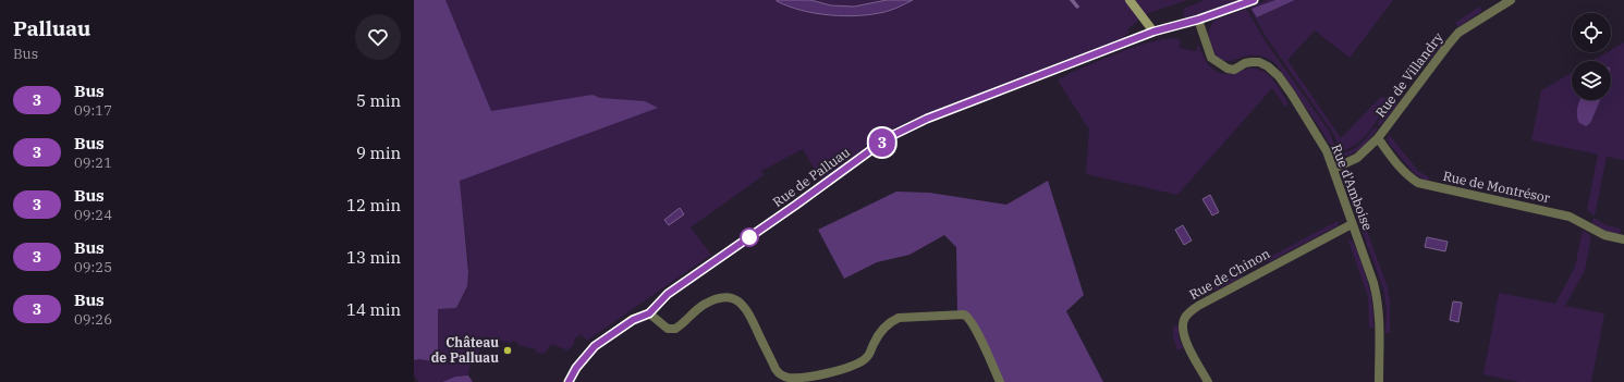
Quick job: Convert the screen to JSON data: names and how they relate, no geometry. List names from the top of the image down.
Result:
{
  "streets": {
    "street": [
      "Rue de Villandry",
      "Rue de Palluau",
      "Rue d'Amboise",
      "Rue de Montrésor",
      "Rue de Chinon"
    ]
  },
  "crossings": [
    ["Rue de Villandry", "Rue d'Amboise"],
    ["Rue de Villandry", "Rue de Montrésor"],
    ["Rue de Palluau", "Rue d'Amboise"],
    ["Rue d'Amboise", "Rue de Chinon"]
  ],
  "places": ["Château de Palluau"],
  "lines": ["bus line 3"],
  "page": {
    "heading": ["Palluau", "Bus"],
    "on_map": "3",
    "list": [
      {
        "mark": "3",
        "name": "Bus",
        "note": "09:17",
        "value": "5 min"
      },
      {
        "mark": "3",
        "name": "Bus",
        "note": "09:21",
        "value": "9 min"
      },
      {
        "mark": "3",
        "name": "Bus",
        "note": "09:24",
        "value": "12 min"
      },
      {
        "mark": "3",
        "name": "Bus",
        "note": "09:25",
        "value": "13 min"
      },
      {
        "mark": "3",
        "name": "Bus",
        "note": "09:26",
        "value": "14 min"
      }
    ]
  }
}
